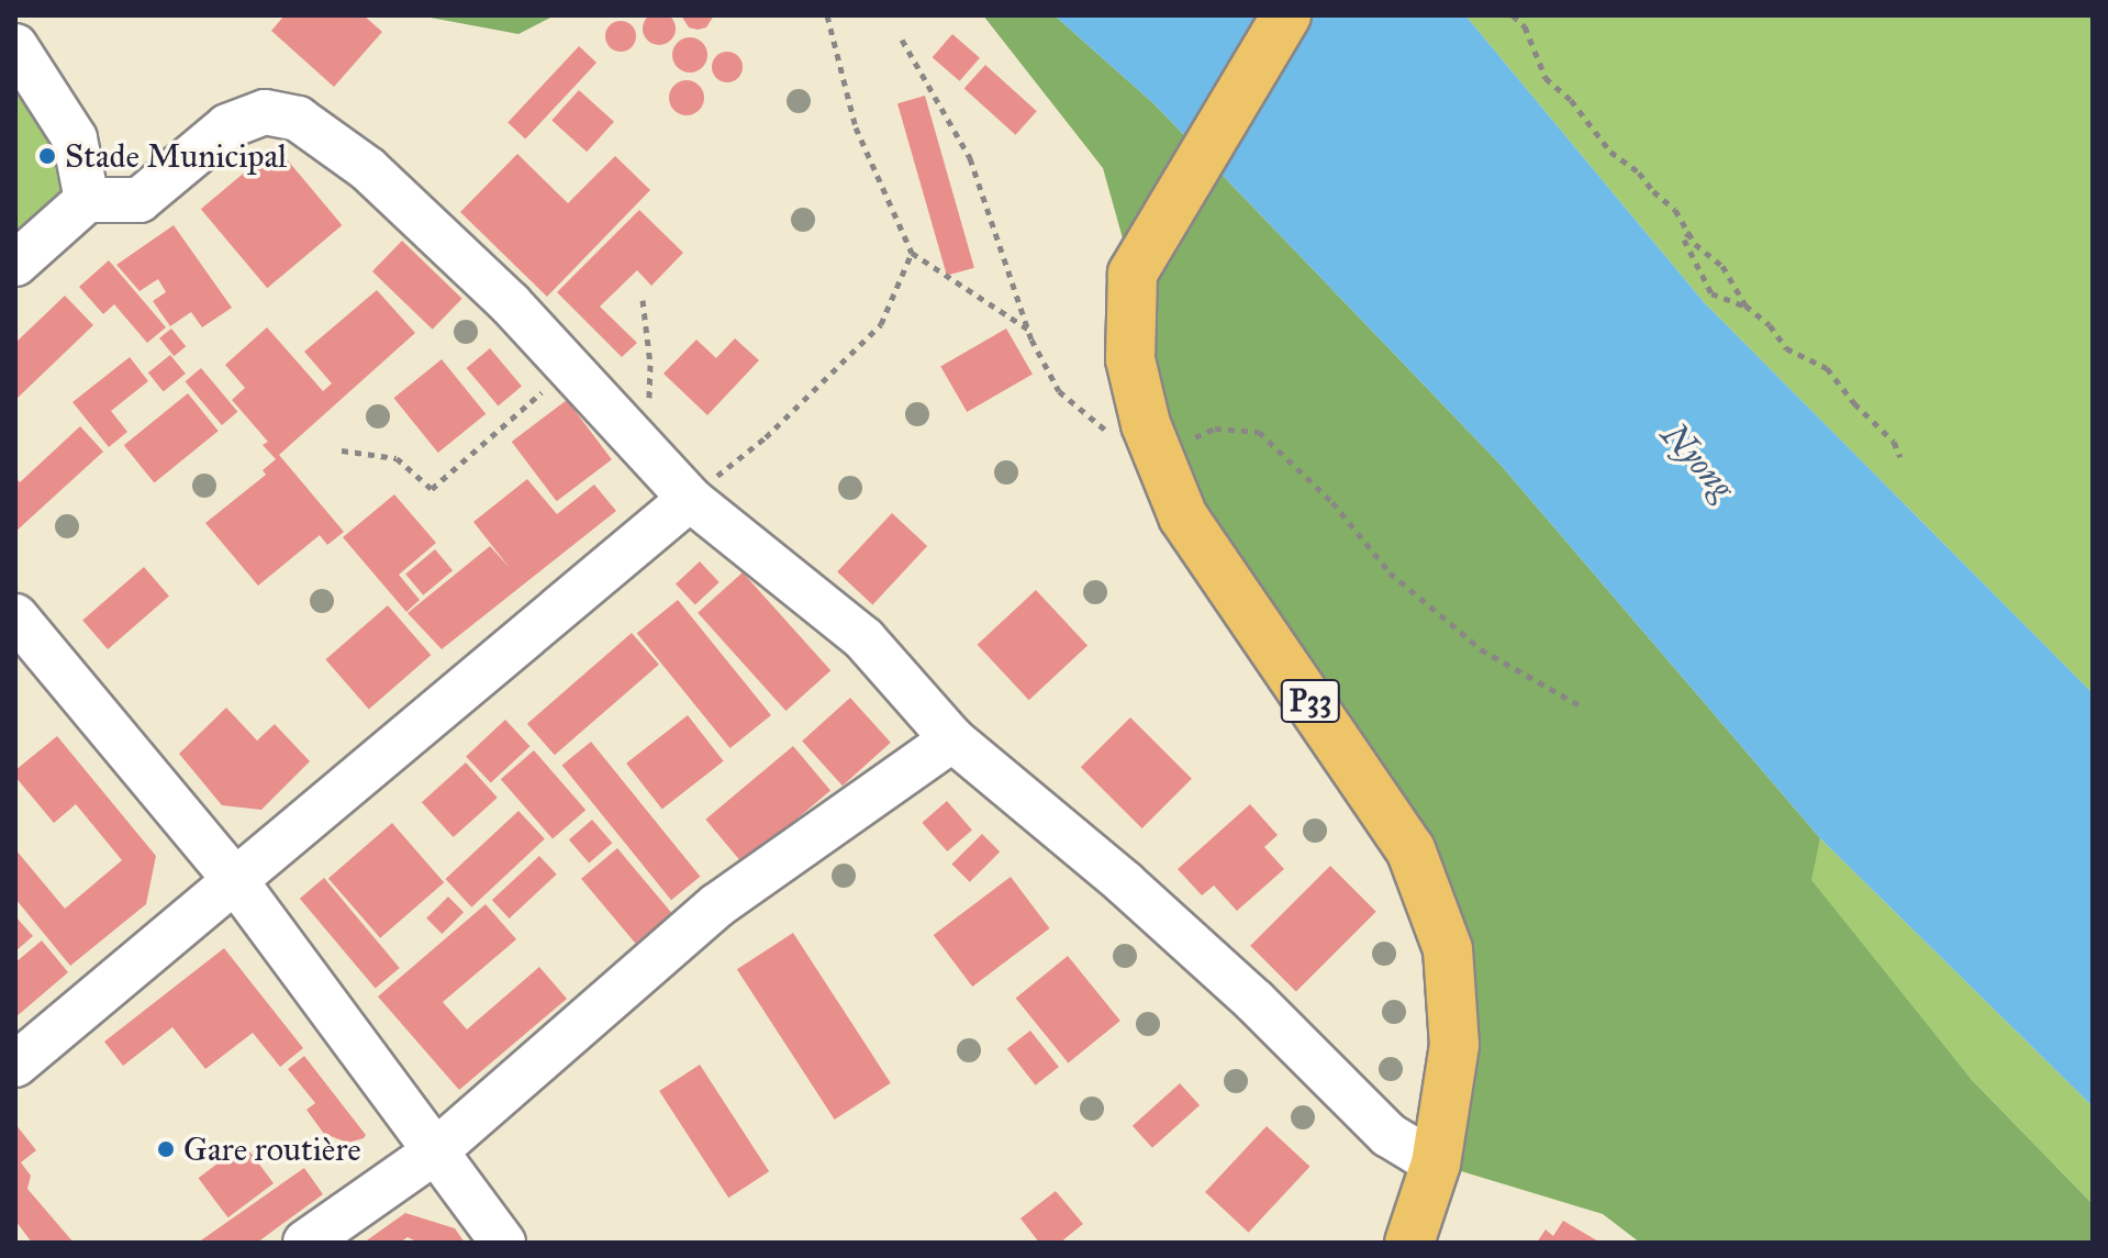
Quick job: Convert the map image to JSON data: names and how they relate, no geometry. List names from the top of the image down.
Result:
{
  "streets": {
    "main road": ["P33"]
  },
  "water": ["Nyong"],
  "places": ["Stade Municipal", "Gare routière"]
}
